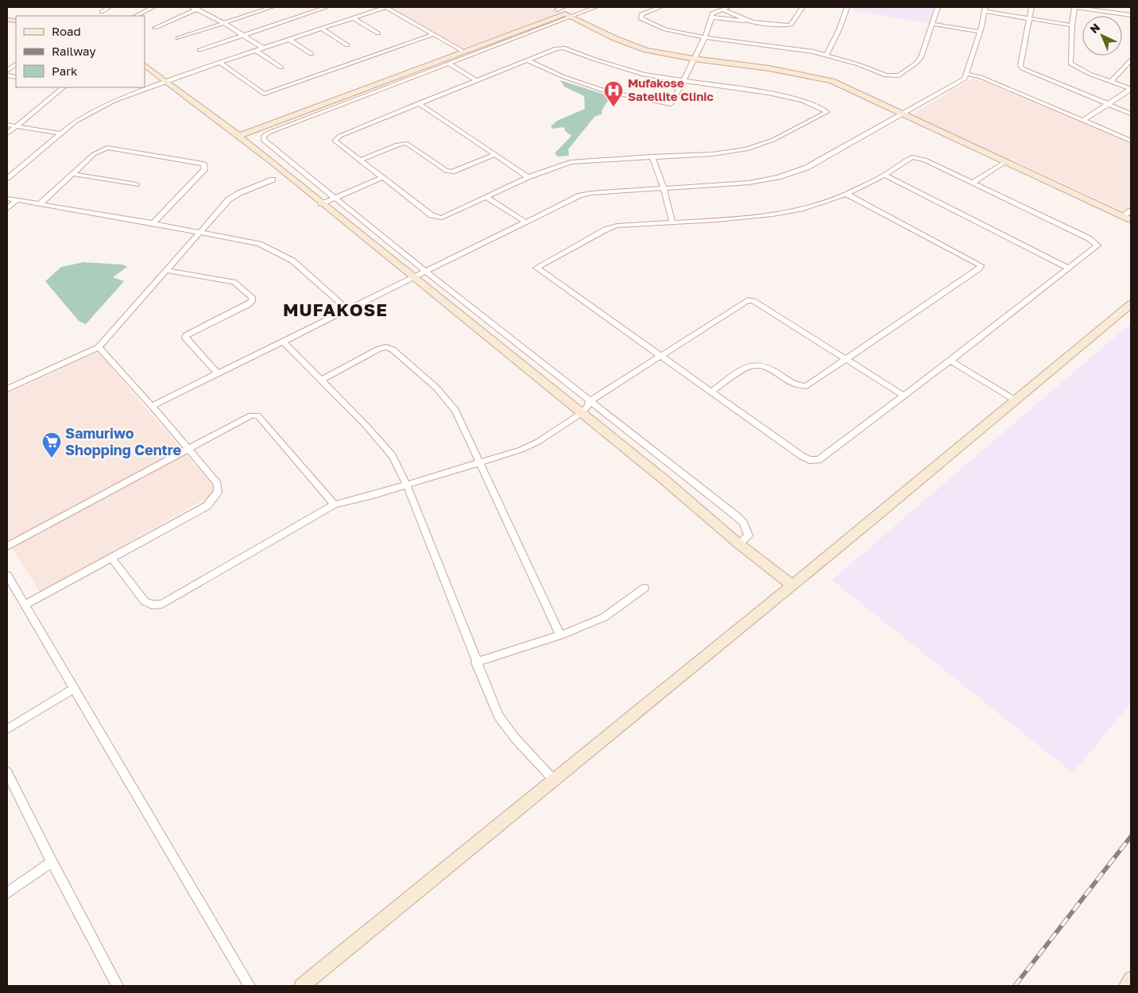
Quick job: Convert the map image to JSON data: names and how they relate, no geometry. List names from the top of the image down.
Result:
{
  "districts": ["MUFAKOSE"],
  "places": {
    "hospital": ["Mufakose Satellite Clinic"],
    "supermarket": ["Samuriwo Shopping Centre"]
  },
  "legend": ["Road", "Railway", "Park"],
  "north": "top left"
}
